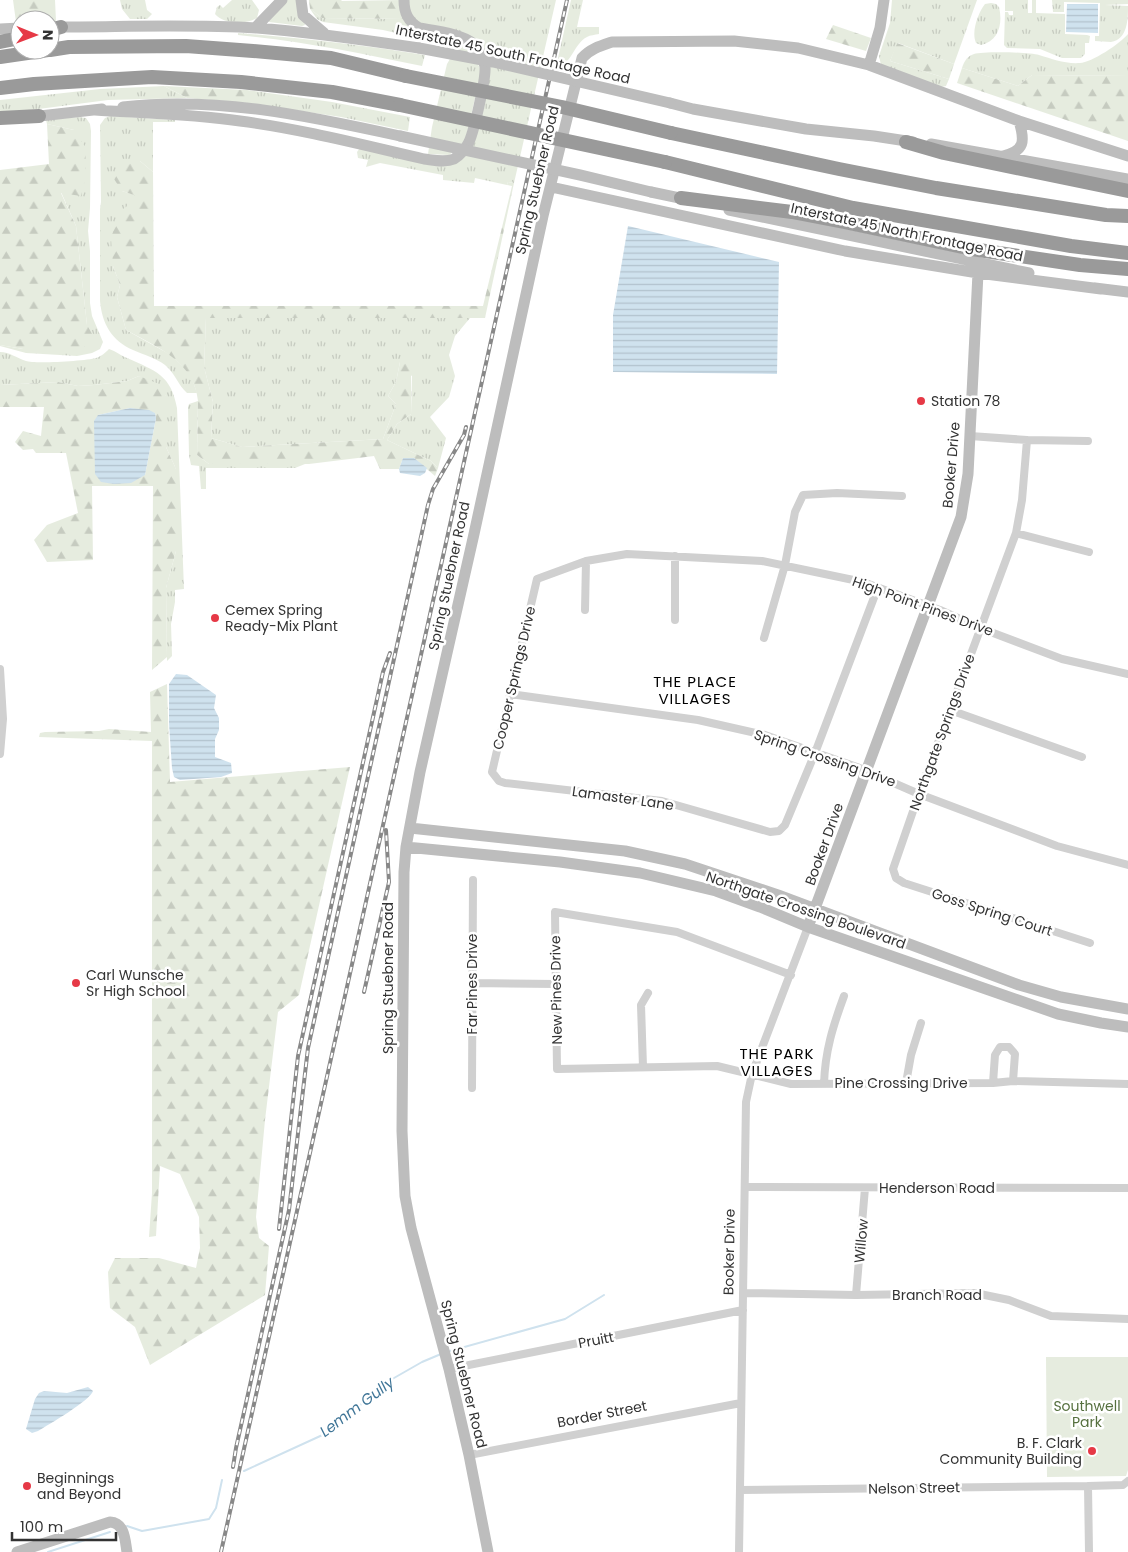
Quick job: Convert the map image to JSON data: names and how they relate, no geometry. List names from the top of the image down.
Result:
{
  "streets": {
    "main road": [
      "Interstate 45 South Frontage Road",
      "Spring Stuebner Road",
      "Interstate 45 North Frontage Road",
      "Booker Drive",
      "Northgate Crossing Boulevard"
    ],
    "street": [
      "High Point Pines Drive",
      "Cooper Springs Drive",
      "Northgate Springs Drive",
      "Spring Crossing Drive",
      "Lamaster Lane",
      "Goss Spring Court",
      "Far Pines Drive",
      "New Pines Drive",
      "Pine Crossing Drive",
      "Henderson Road",
      "Willow",
      "Branch Road",
      "Pruitt",
      "Border Street",
      "Nelson Street"
    ]
  },
  "crossings": [
    ["Spring Stuebner Road", "Northgate Crossing Boulevard"],
    ["Spring Stuebner Road", "Pruitt"],
    ["Spring Stuebner Road", "Border Street"],
    ["Booker Drive", "High Point Pines Drive"],
    ["Booker Drive", "Spring Crossing Drive"],
    ["Booker Drive", "Northgate Crossing Boulevard"],
    ["Booker Drive", "New Pines Drive"],
    ["Booker Drive", "Pine Crossing Drive"],
    ["Booker Drive", "Henderson Road"],
    ["Booker Drive", "Branch Road"],
    ["Booker Drive", "Pruitt"],
    ["Booker Drive", "Border Street"],
    ["Booker Drive", "Nelson Street"],
    ["High Point Pines Drive", "Cooper Springs Drive"],
    ["High Point Pines Drive", "Northgate Springs Drive"],
    ["Cooper Springs Drive", "Spring Crossing Drive"],
    ["Cooper Springs Drive", "Lamaster Lane"],
    ["Northgate Springs Drive", "Spring Crossing Drive"],
    ["Northgate Springs Drive", "Goss Spring Court"],
    ["Spring Crossing Drive", "Lamaster Lane"],
    ["New Pines Drive", "Pine Crossing Drive"],
    ["Henderson Road", "Willow"],
    ["Willow", "Branch Road"]
  ],
  "districts": ["THE PLACE VILLAGES", "THE PARK VILLAGES"],
  "water": ["Lemm Gully"],
  "parks": ["Southwell Park"],
  "places": [
    "Station 78",
    "Cemex Spring Ready-Mix Plant",
    "Carl Wunsche Sr High School",
    "B. F. Clark Community Building",
    "Beginnings and Beyond"
  ],
  "scale_bar": "100 m",
  "north": "right"
}
